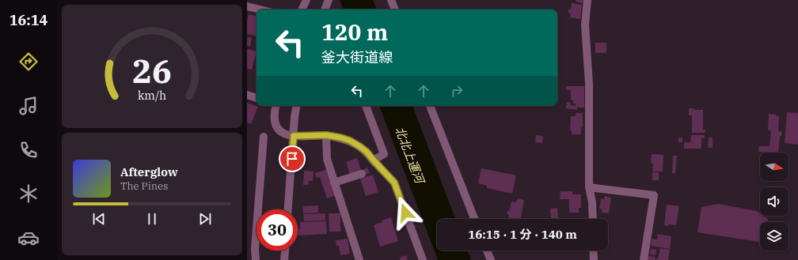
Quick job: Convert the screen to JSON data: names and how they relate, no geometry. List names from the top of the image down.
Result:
{
  "water": ["北北上運河"],
  "north": "right",
  "page": {
    "tabs": "16:14",
    "turn": ["120 m", "釜大街道線"],
    "song": ["Afterglow", "The Pines"],
    "limit": "30",
    "trip": "16:15 · 1 分 · 140 m",
    "gauge": ["26", "km/h"]
  }
}
